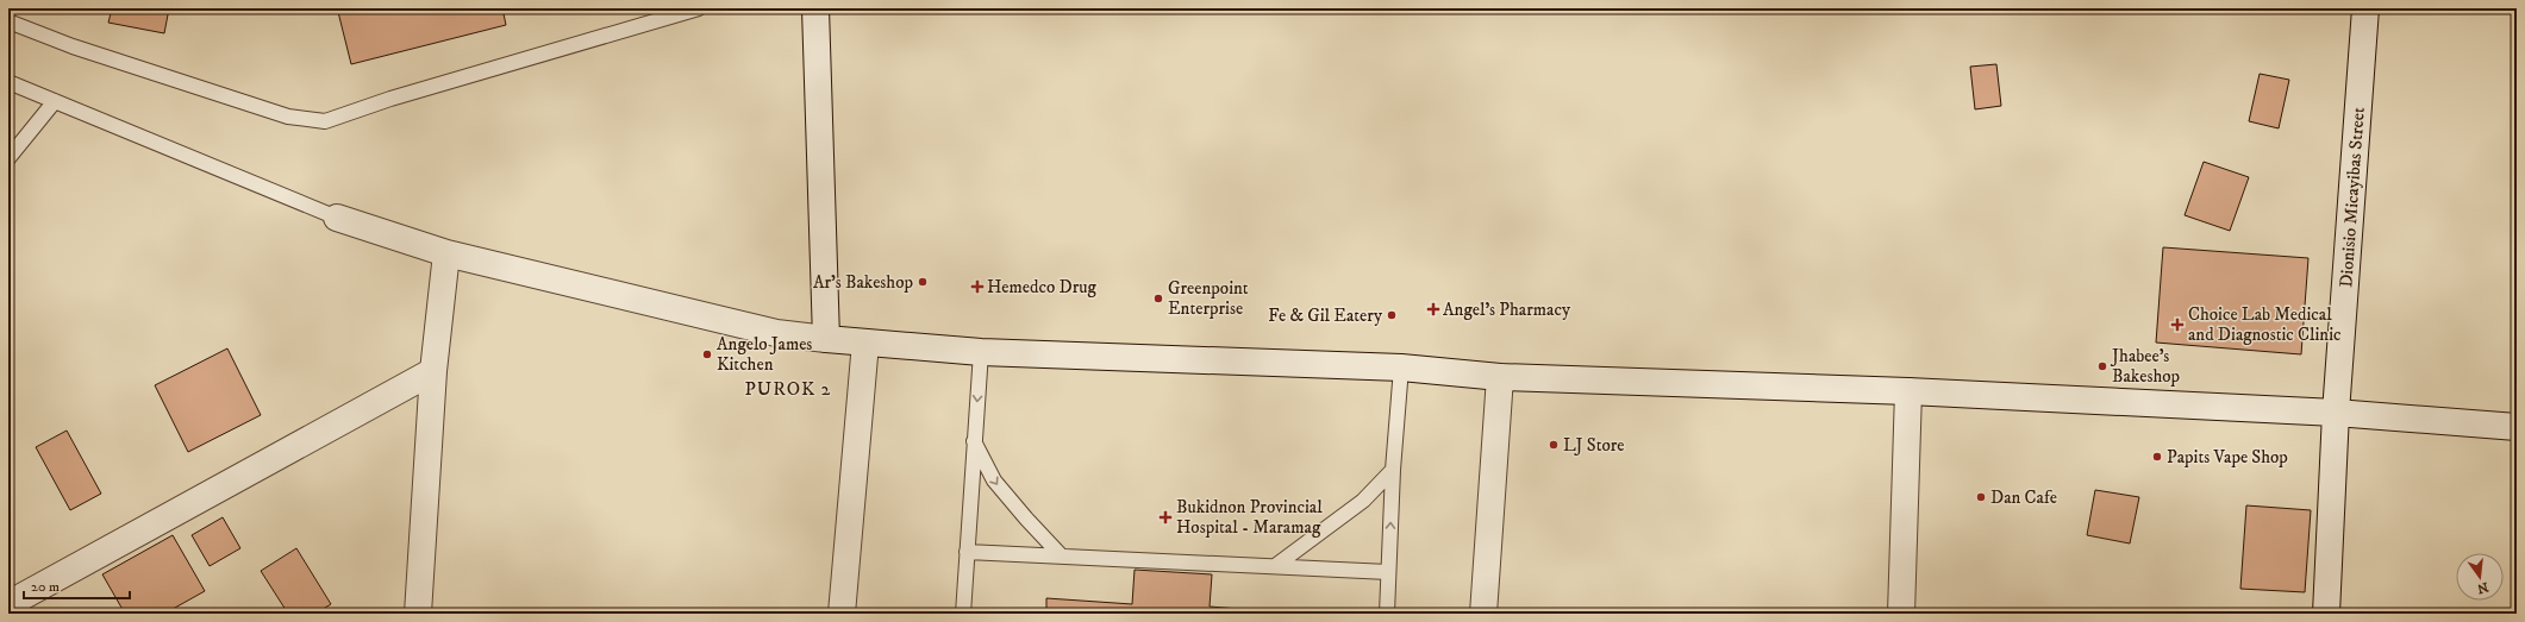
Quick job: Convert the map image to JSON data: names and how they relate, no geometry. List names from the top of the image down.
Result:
{
  "streets": {
    "street": ["Dionisio Micayibas Street"]
  },
  "districts": ["PUROK 2"],
  "places": {
    "other": [
      "Ar's Bakeshop",
      "Greenpoint Enterprise",
      "Fe & Gil Eatery",
      "Angelo James Kitchen",
      "Jhabee's Bakeshop",
      "LJ Store",
      "Papits Vape Shop",
      "Dan Cafe"
    ],
    "health": [
      "Hemedco Drug",
      "Angel's Pharmacy",
      "Choice Lab Medical and Diagnostic Clinic",
      "Bukidnon Provincial Hospital - Maramag"
    ]
  },
  "scale_bar": "20 m",
  "north": "bottom"
}
